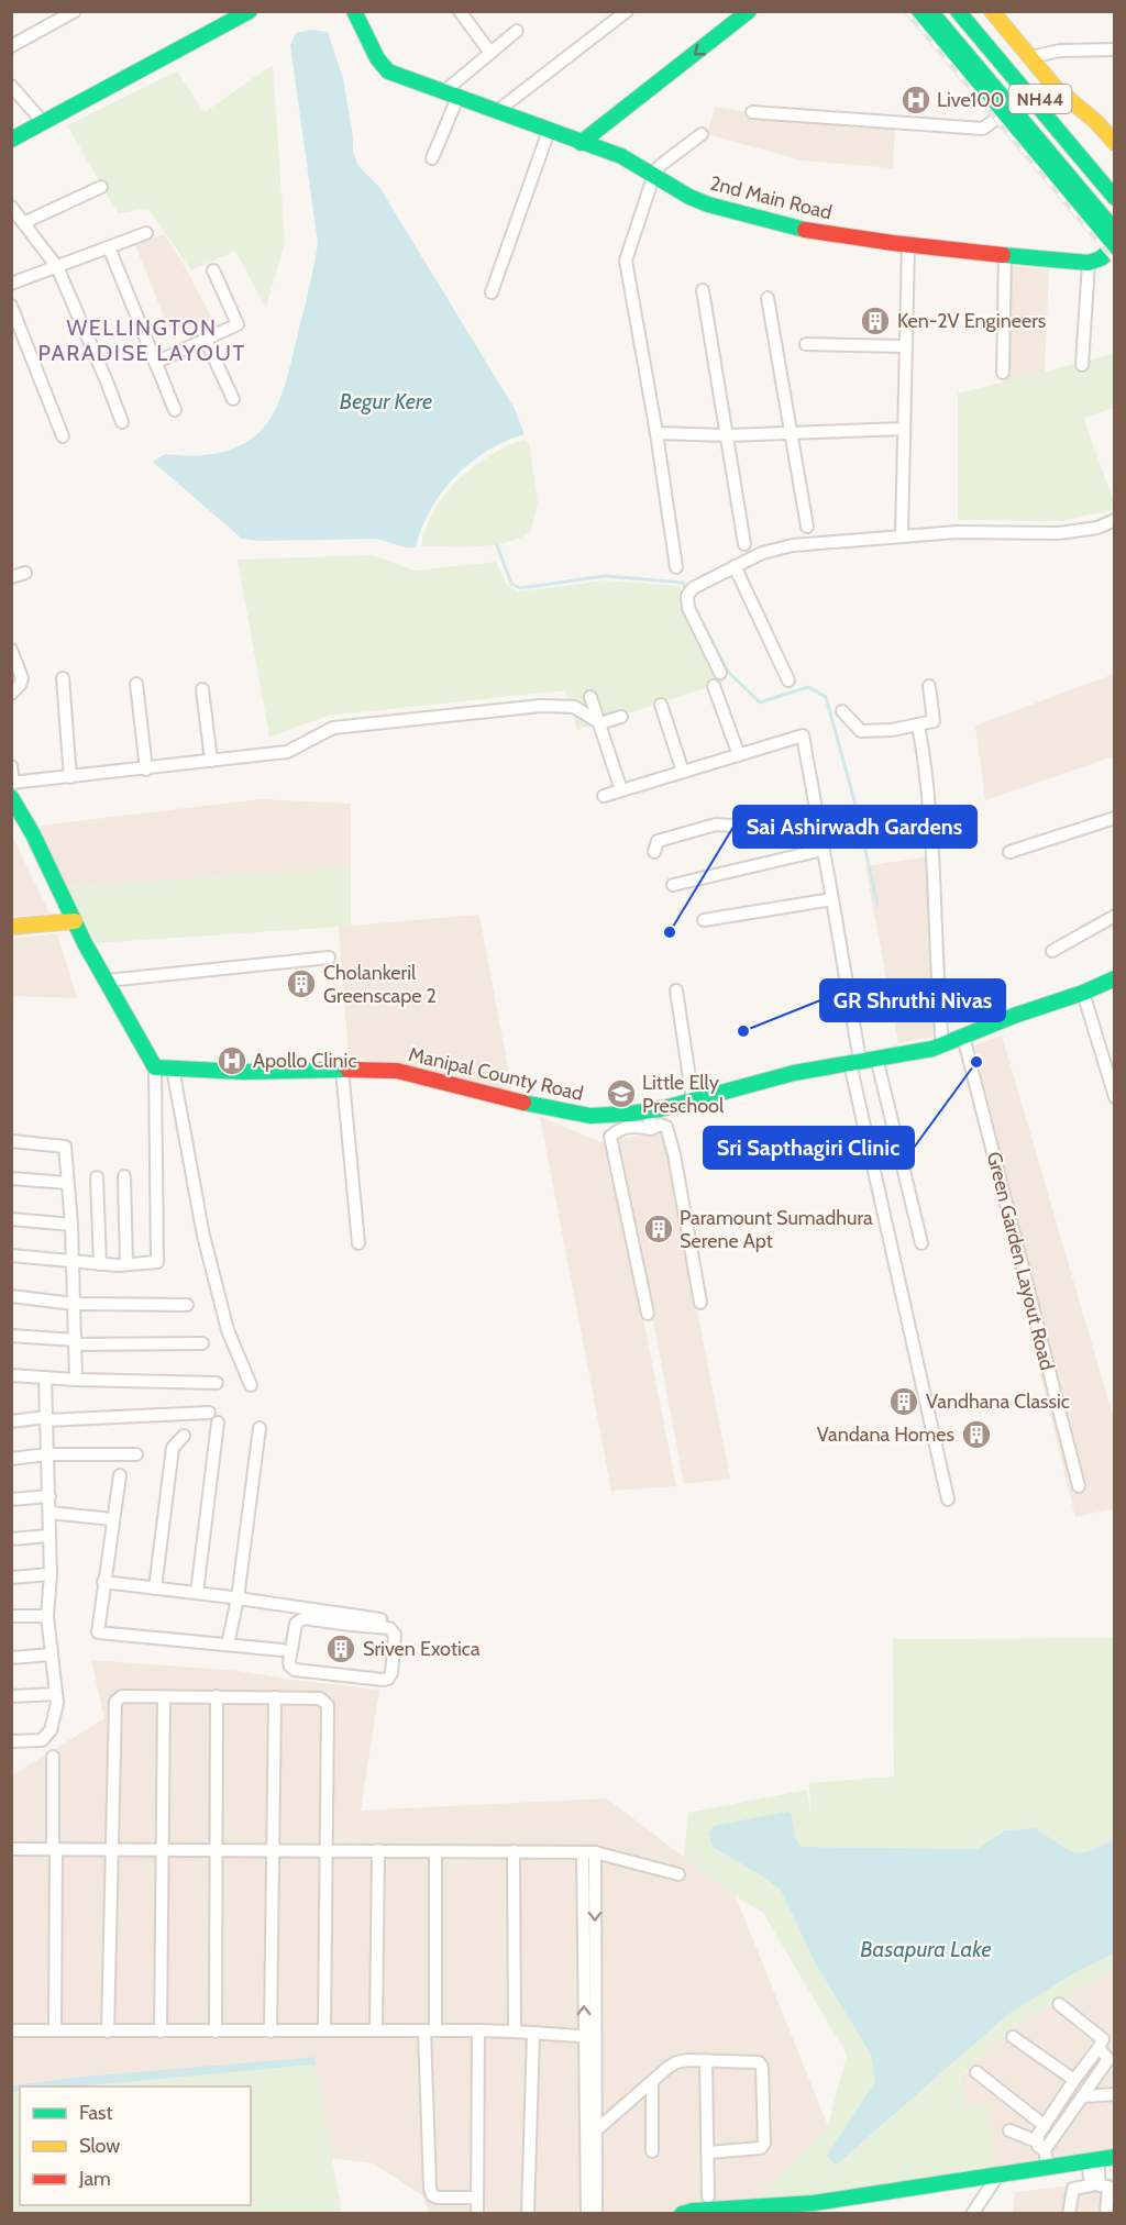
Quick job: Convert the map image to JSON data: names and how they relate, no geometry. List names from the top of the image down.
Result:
{
  "streets": {
    "main road": ["NH44", "2nd Main Road", "Manipal County Road"],
    "street": ["Green Garden Layout Road"]
  },
  "crossings": [
    ["Manipal County Road", "Green Garden Layout Road"]
  ],
  "districts": ["WELLINGTON PARADISE LAYOUT"],
  "water": ["Begur Kere", "Basapura Lake"],
  "places": {
    "hospital": ["Live100", "Apollo Clinic"],
    "building": [
      "Ken-2V Engineers",
      "Cholankeril Greenscape 2",
      "Paramount Sumadhura Serene Apt",
      "Vandhana Classic",
      "Vandana Homes",
      "Sriven Exotica"
    ],
    "other": ["Sai Ashirwadh Gardens", "GR Shruthi Nivas", "Sri Sapthagiri Clinic"],
    "school or university": ["Little Elly Preschool"]
  },
  "legend": ["Fast", "Slow", "Jam"]
}
